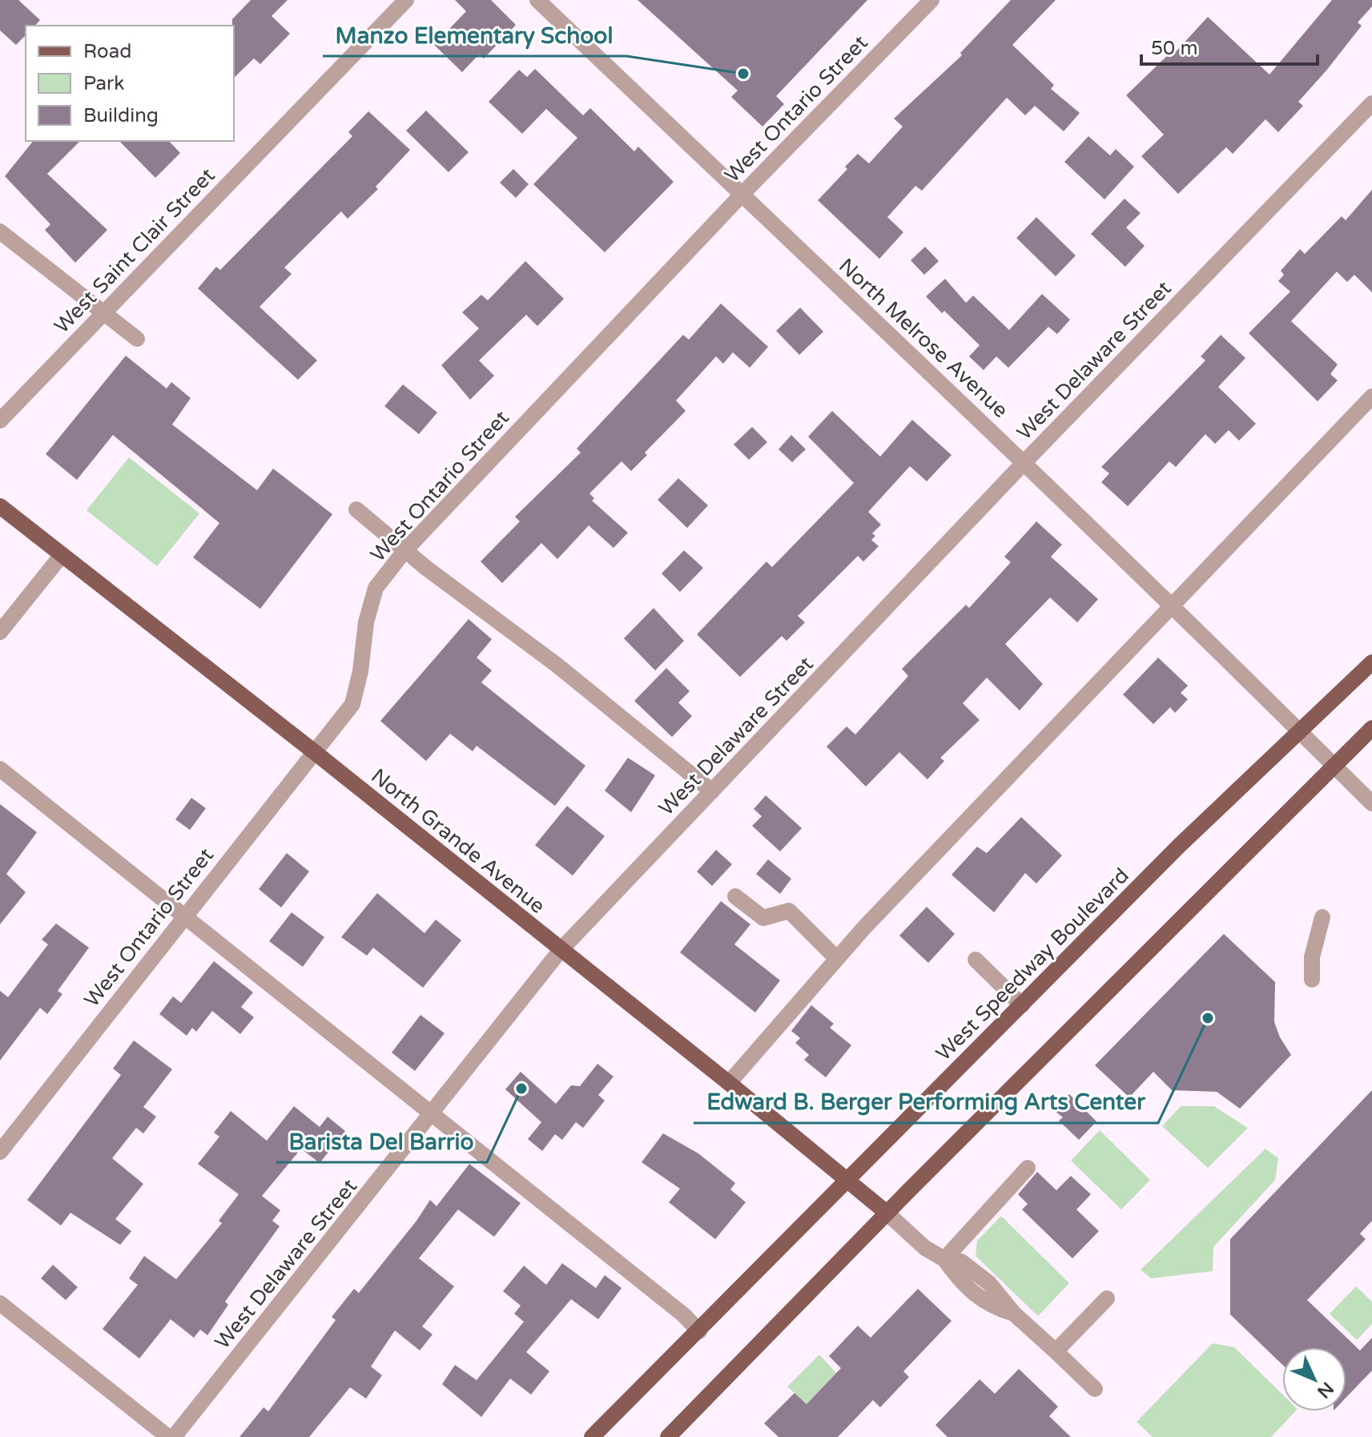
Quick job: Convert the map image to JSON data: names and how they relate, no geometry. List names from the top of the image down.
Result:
{
  "streets": {
    "main road": ["North Grande Avenue", "West Speedway Boulevard"],
    "street": [
      "West Ontario Street",
      "West Saint Clair Street",
      "North Melrose Avenue",
      "West Delaware Street"
    ]
  },
  "crossings": [
    ["West Ontario Street", "North Melrose Avenue"],
    ["West Ontario Street", "North Grande Avenue"],
    ["North Melrose Avenue", "West Delaware Street"],
    ["North Melrose Avenue", "West Speedway Boulevard"],
    ["West Delaware Street", "North Grande Avenue"],
    ["North Grande Avenue", "West Speedway Boulevard"]
  ],
  "places": ["Manzo Elementary School", "Edward B. Berger Performing Arts Center", "Barista Del Barrio"],
  "legend": ["Road", "Park", "Building"],
  "scale_bar": "50 m",
  "north": "bottom right"
}
